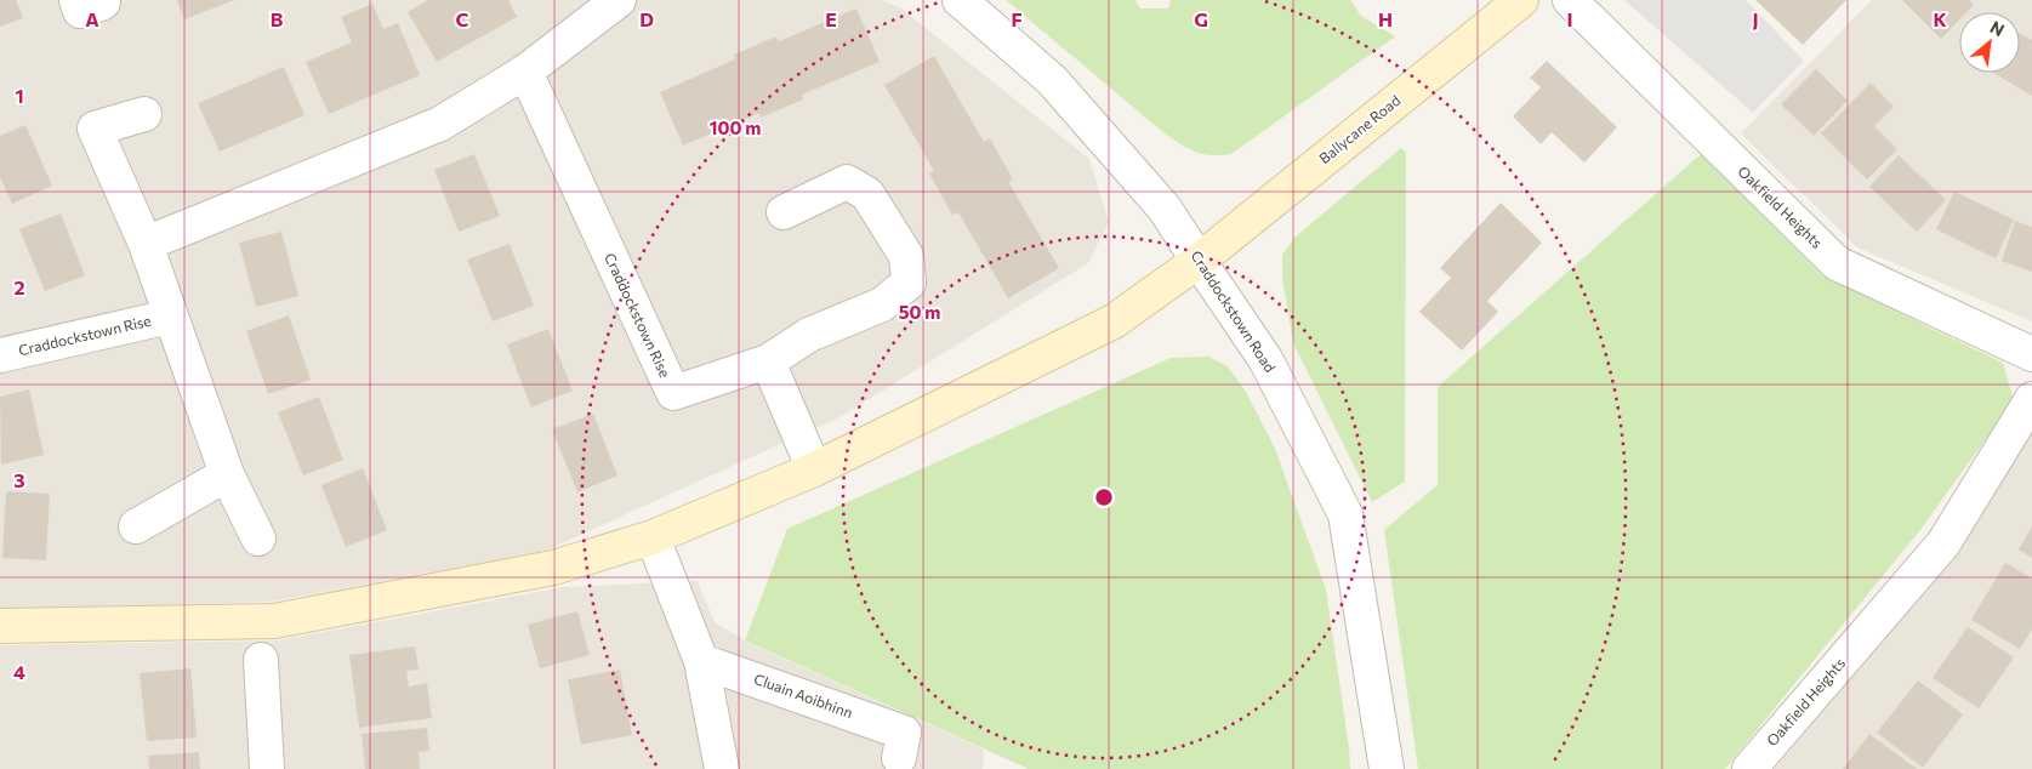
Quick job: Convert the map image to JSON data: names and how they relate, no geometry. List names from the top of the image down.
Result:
{
  "streets": {
    "main road": ["Ballycane Road"],
    "street": [
      "Oakfield Heights",
      "Craddockstown Road",
      "Craddockstown Rise",
      "Cluain Aoibhinn"
    ]
  },
  "crossings": [
    ["Ballycane Road", "Craddockstown Road"]
  ],
  "north": "top right",
  "grid": {
    "columns": [
      "A",
      "B",
      "C",
      "D",
      "E",
      "F",
      "G",
      "H",
      "I",
      "J",
      "K"
    ],
    "rows": [
      "1",
      "2",
      "3",
      "4"
    ]
  },
  "rings": ["100 m", "50 m"]
}
